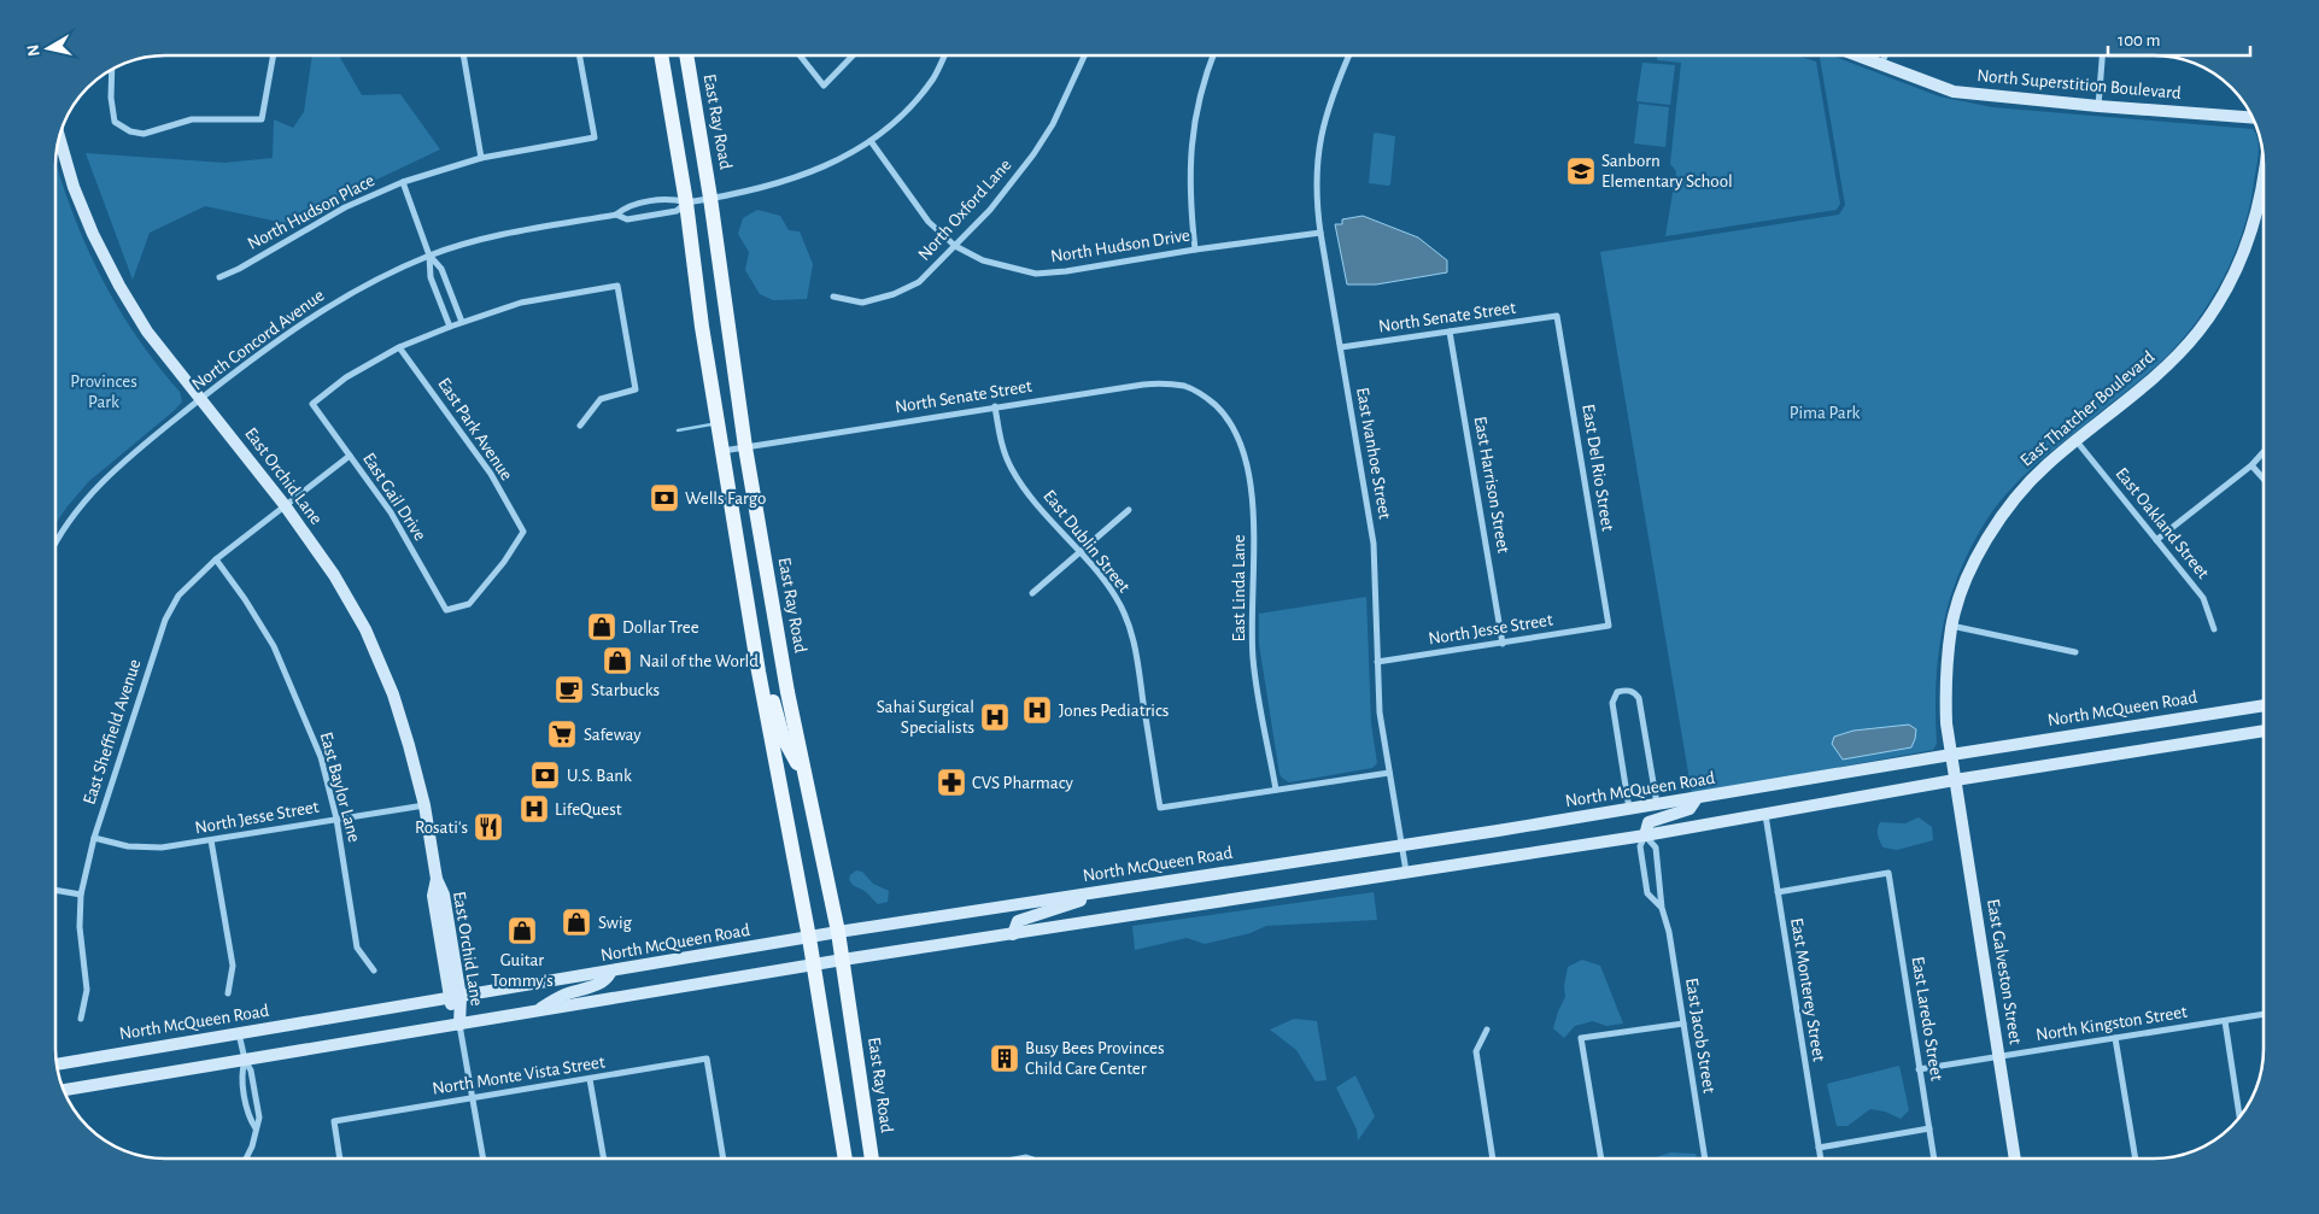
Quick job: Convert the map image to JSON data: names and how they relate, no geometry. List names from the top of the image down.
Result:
{
  "streets": {
    "main road": [
      "North Superstition Boulevard",
      "East Ray Road",
      "East Thatcher Boulevard",
      "East Orchid Lane",
      "North McQueen Road",
      "East Galveston Street"
    ],
    "street": [
      "North Oxford Lane",
      "North Hudson Place",
      "North Hudson Drive",
      "North Senate Street",
      "North Concord Avenue",
      "East Park Avenue",
      "East Ivanhoe Street",
      "East Del Rio Street",
      "East Harrison Street",
      "East Gail Drive",
      "East Oakland Street",
      "East Dublin Street",
      "East Linda Lane",
      "North Jesse Street",
      "East Sheffield Avenue",
      "East Baylor Lane",
      "East Monterey Street",
      "East Laredo Street",
      "North Kingston Street",
      "East Jacob Street",
      "North Monte Vista Street"
    ]
  },
  "crossings": [
    ["East Ray Road", "North Senate Street"],
    ["East Ray Road", "North Concord Avenue"],
    ["East Ray Road", "North McQueen Road"],
    ["North Oxford Lane", "North Hudson Drive"],
    ["North Hudson Drive", "North Concord Avenue"],
    ["North Hudson Drive", "East Ivanhoe Street"],
    ["North Senate Street", "East Ivanhoe Street"],
    ["North Senate Street", "East Del Rio Street"],
    ["North Senate Street", "East Harrison Street"],
    ["North Senate Street", "East Dublin Street"],
    ["North Senate Street", "East Linda Lane"],
    ["North Concord Avenue", "East Orchid Lane"],
    ["East Thatcher Boulevard", "East Oakland Street"],
    ["East Thatcher Boulevard", "North McQueen Road"],
    ["East Thatcher Boulevard", "East Galveston Street"],
    ["East Park Avenue", "East Gail Drive"],
    ["East Ivanhoe Street", "North Jesse Street"],
    ["East Ivanhoe Street", "North McQueen Road"],
    ["East Del Rio Street", "North Jesse Street"],
    ["East Orchid Lane", "North Jesse Street"],
    ["East Orchid Lane", "North McQueen Road"],
    ["East Orchid Lane", "East Sheffield Avenue"],
    ["East Orchid Lane", "North Monte Vista Street"],
    ["East Harrison Street", "North Jesse Street"],
    ["East Dublin Street", "East Linda Lane"],
    ["North Jesse Street", "East Sheffield Avenue"],
    ["North Jesse Street", "East Baylor Lane"],
    ["East Sheffield Avenue", "East Baylor Lane"],
    ["East Galveston Street", "North Kingston Street"],
    ["East Monterey Street", "East Laredo Street"],
    ["East Laredo Street", "North Kingston Street"]
  ],
  "parks": ["Provinces Park", "Pima Park"],
  "places": {
    "school or university": ["Sanborn Elementary School"],
    "bank": ["Wells Fargo", "U.S. Bank"],
    "shop": [
      "Dollar Tree",
      "Nail of the World",
      "Swig",
      "Guitar Tommy's"
    ],
    "cafe": ["Starbucks"],
    "hospital": ["Jones Pediatrics", "Sahai Surgical Specialists", "LifeQuest"],
    "supermarket": ["Safeway"],
    "pharmacy": ["CVS Pharmacy"],
    "restaurant": ["Rosati's"],
    "building": ["Busy Bees Provinces Child Care Center"]
  },
  "scale_bar": "100 m",
  "north": "left"
}
